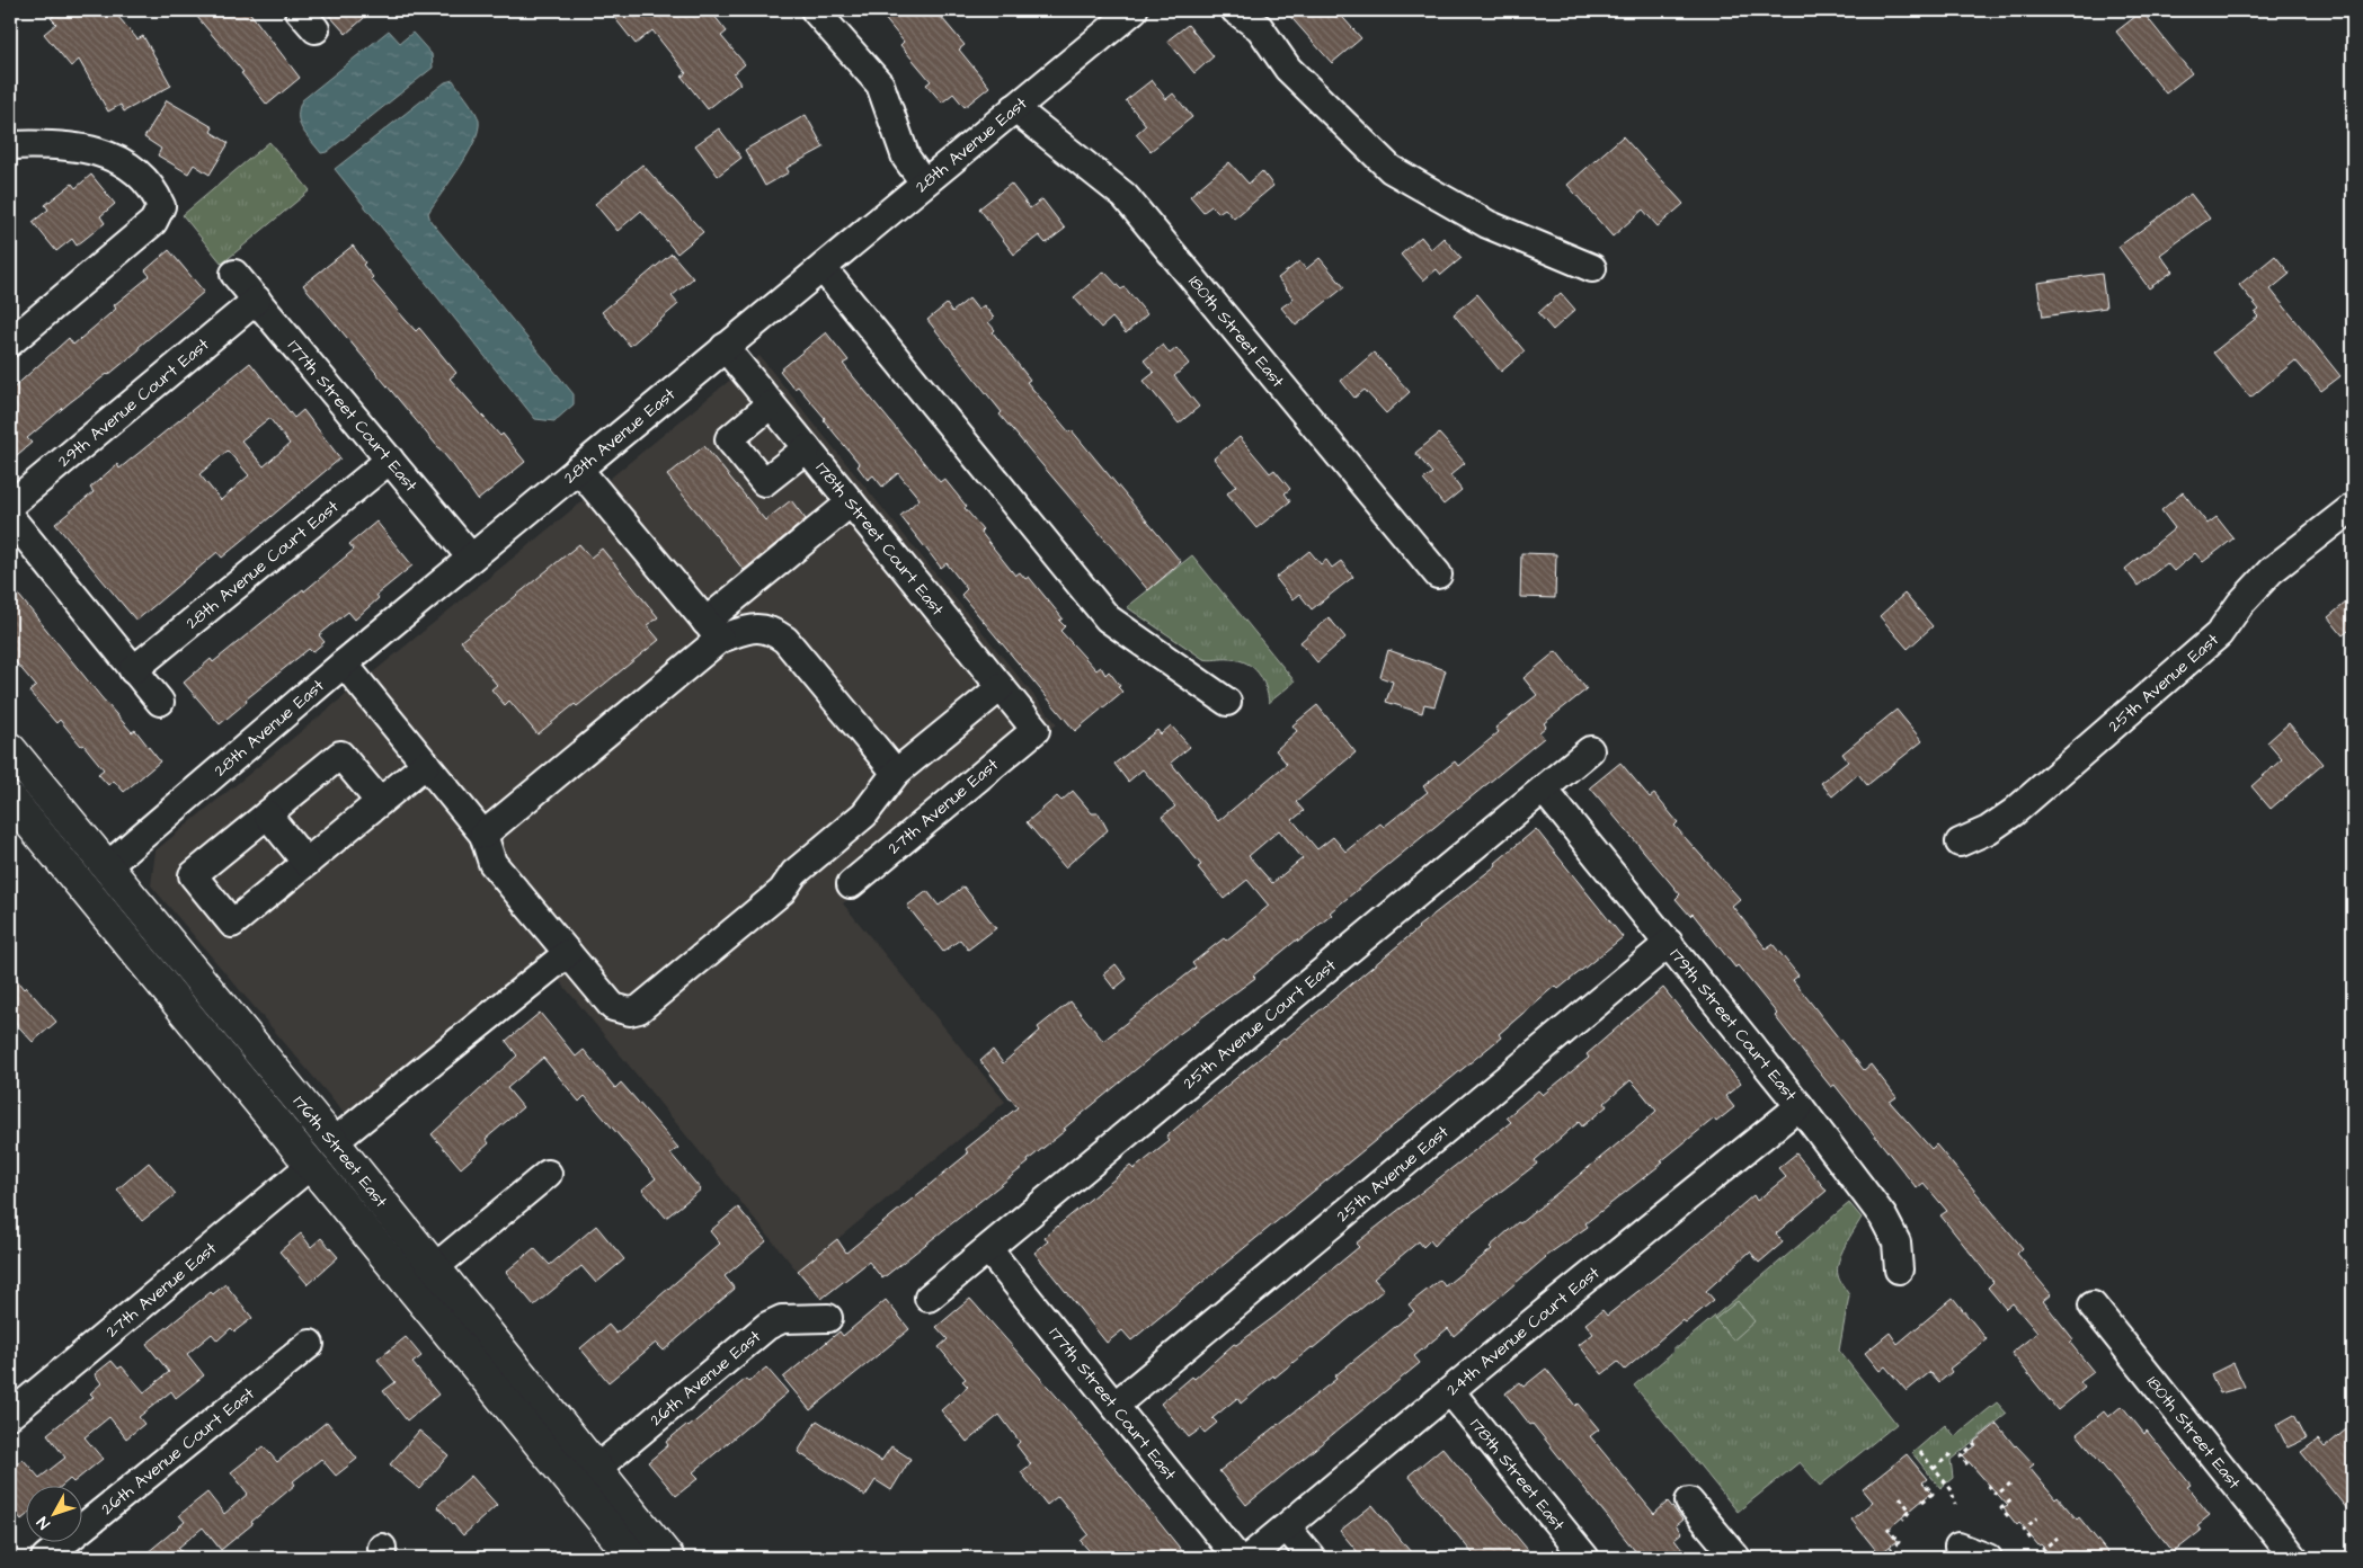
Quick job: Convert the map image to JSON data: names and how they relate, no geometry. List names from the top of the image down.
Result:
{
  "streets": {
    "main road": ["176th Street East"],
    "street": [
      "28th Avenue East",
      "180th Street East",
      "29th Avenue Court East",
      "177th Street Court East",
      "178th Street Court East",
      "28th Avenue Court East",
      "25th Avenue East",
      "27th Avenue East",
      "25th Avenue Court East",
      "179th Street Court East",
      "24th Avenue Court East",
      "26th Avenue East",
      "26th Avenue Court East",
      "178th Street East"
    ]
  },
  "crossings": [
    ["28th Avenue East", "180th Street East"],
    ["28th Avenue East", "177th Street Court East"],
    ["28th Avenue East", "178th Street Court East"],
    ["28th Avenue East", "176th Street East"],
    ["29th Avenue Court East", "177th Street Court East"],
    ["177th Street Court East", "28th Avenue Court East"],
    ["177th Street Court East", "25th Avenue East"],
    ["177th Street Court East", "25th Avenue Court East"],
    ["178th Street Court East", "27th Avenue East"],
    ["25th Avenue East", "179th Street Court East"],
    ["27th Avenue East", "176th Street East"],
    ["25th Avenue Court East", "179th Street Court East"],
    ["179th Street Court East", "24th Avenue Court East"],
    ["176th Street East", "26th Avenue East"],
    ["24th Avenue Court East", "178th Street East"]
  ],
  "north": "bottom left"
}
